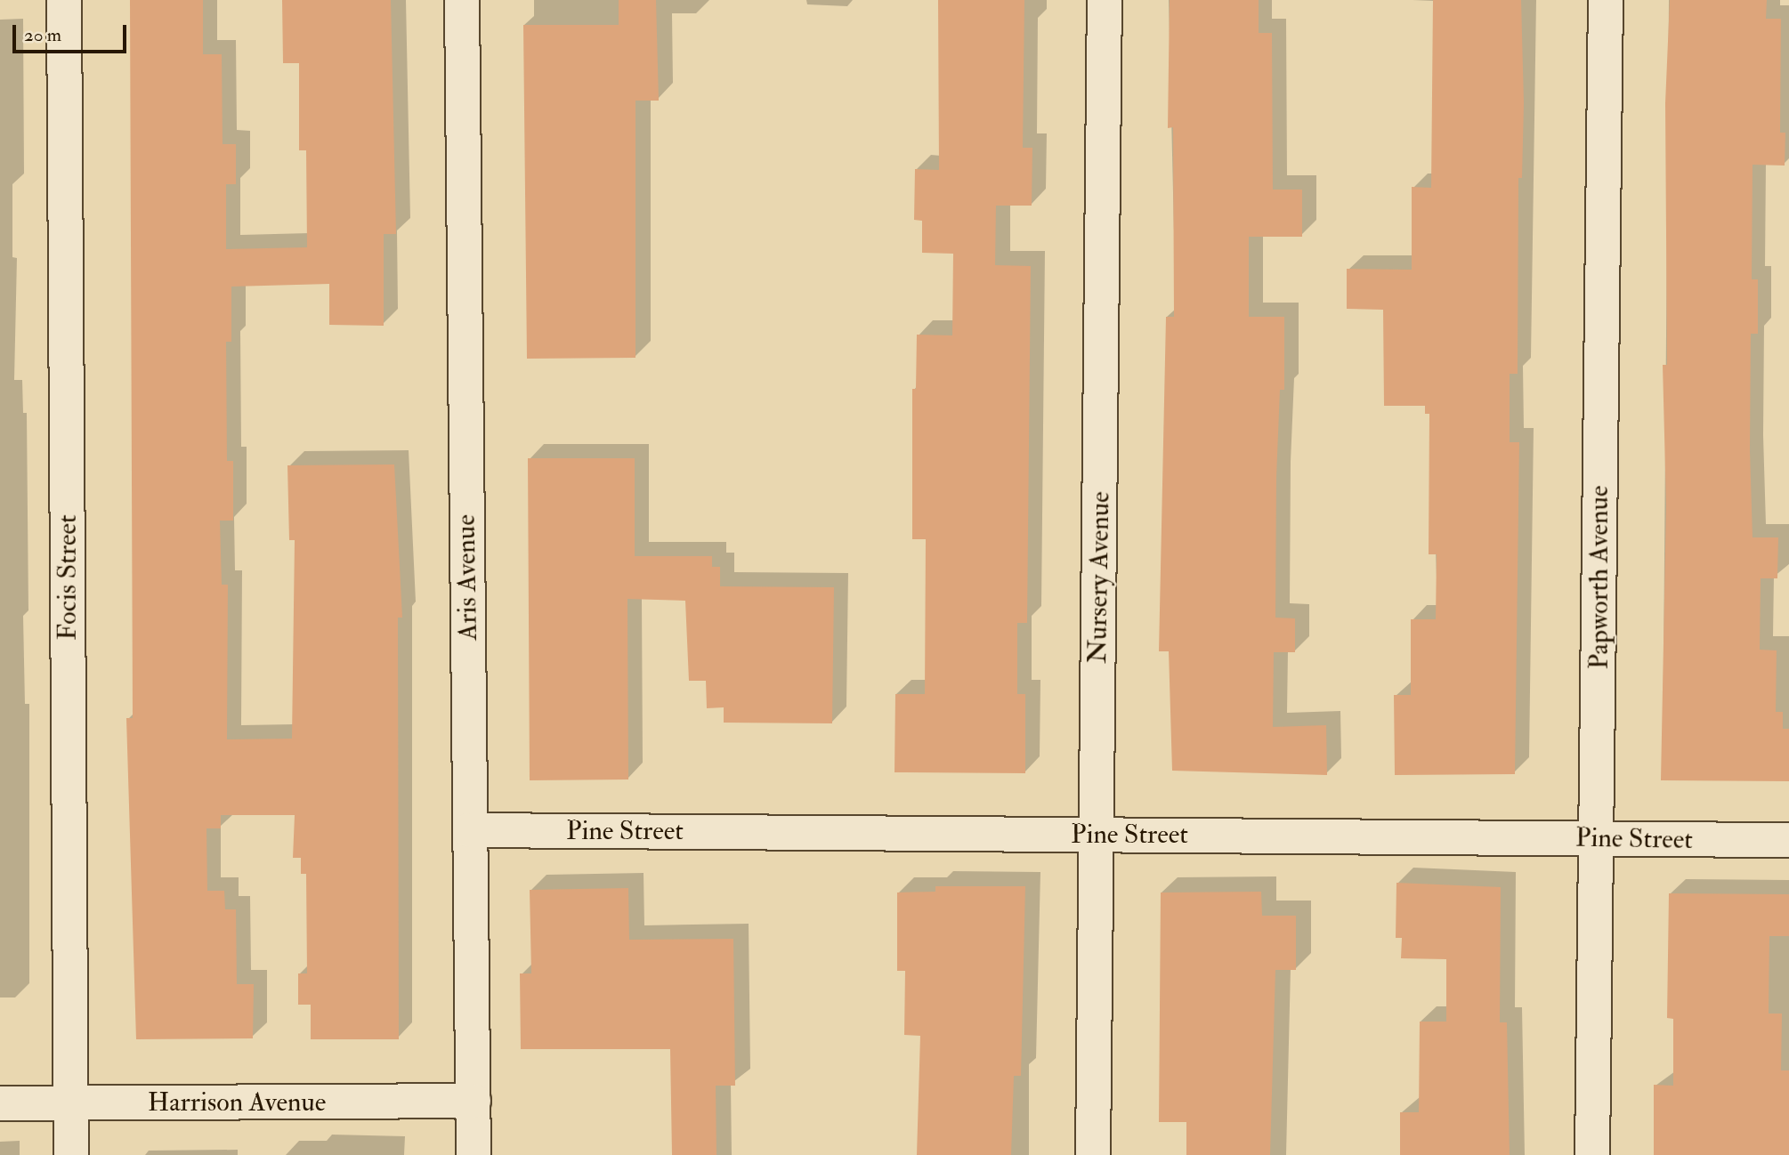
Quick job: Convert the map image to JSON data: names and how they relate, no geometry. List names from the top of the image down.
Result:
{
  "streets": {
    "street": [
      "Focis Street",
      "Aris Avenue",
      "Nursery Avenue",
      "Papworth Avenue",
      "Pine Street",
      "Harrison Avenue"
    ]
  },
  "crossings": [
    ["Focis Street", "Harrison Avenue"],
    ["Aris Avenue", "Pine Street"],
    ["Aris Avenue", "Harrison Avenue"],
    ["Nursery Avenue", "Pine Street"],
    ["Papworth Avenue", "Pine Street"]
  ],
  "scale_bar": "20 m"
}
